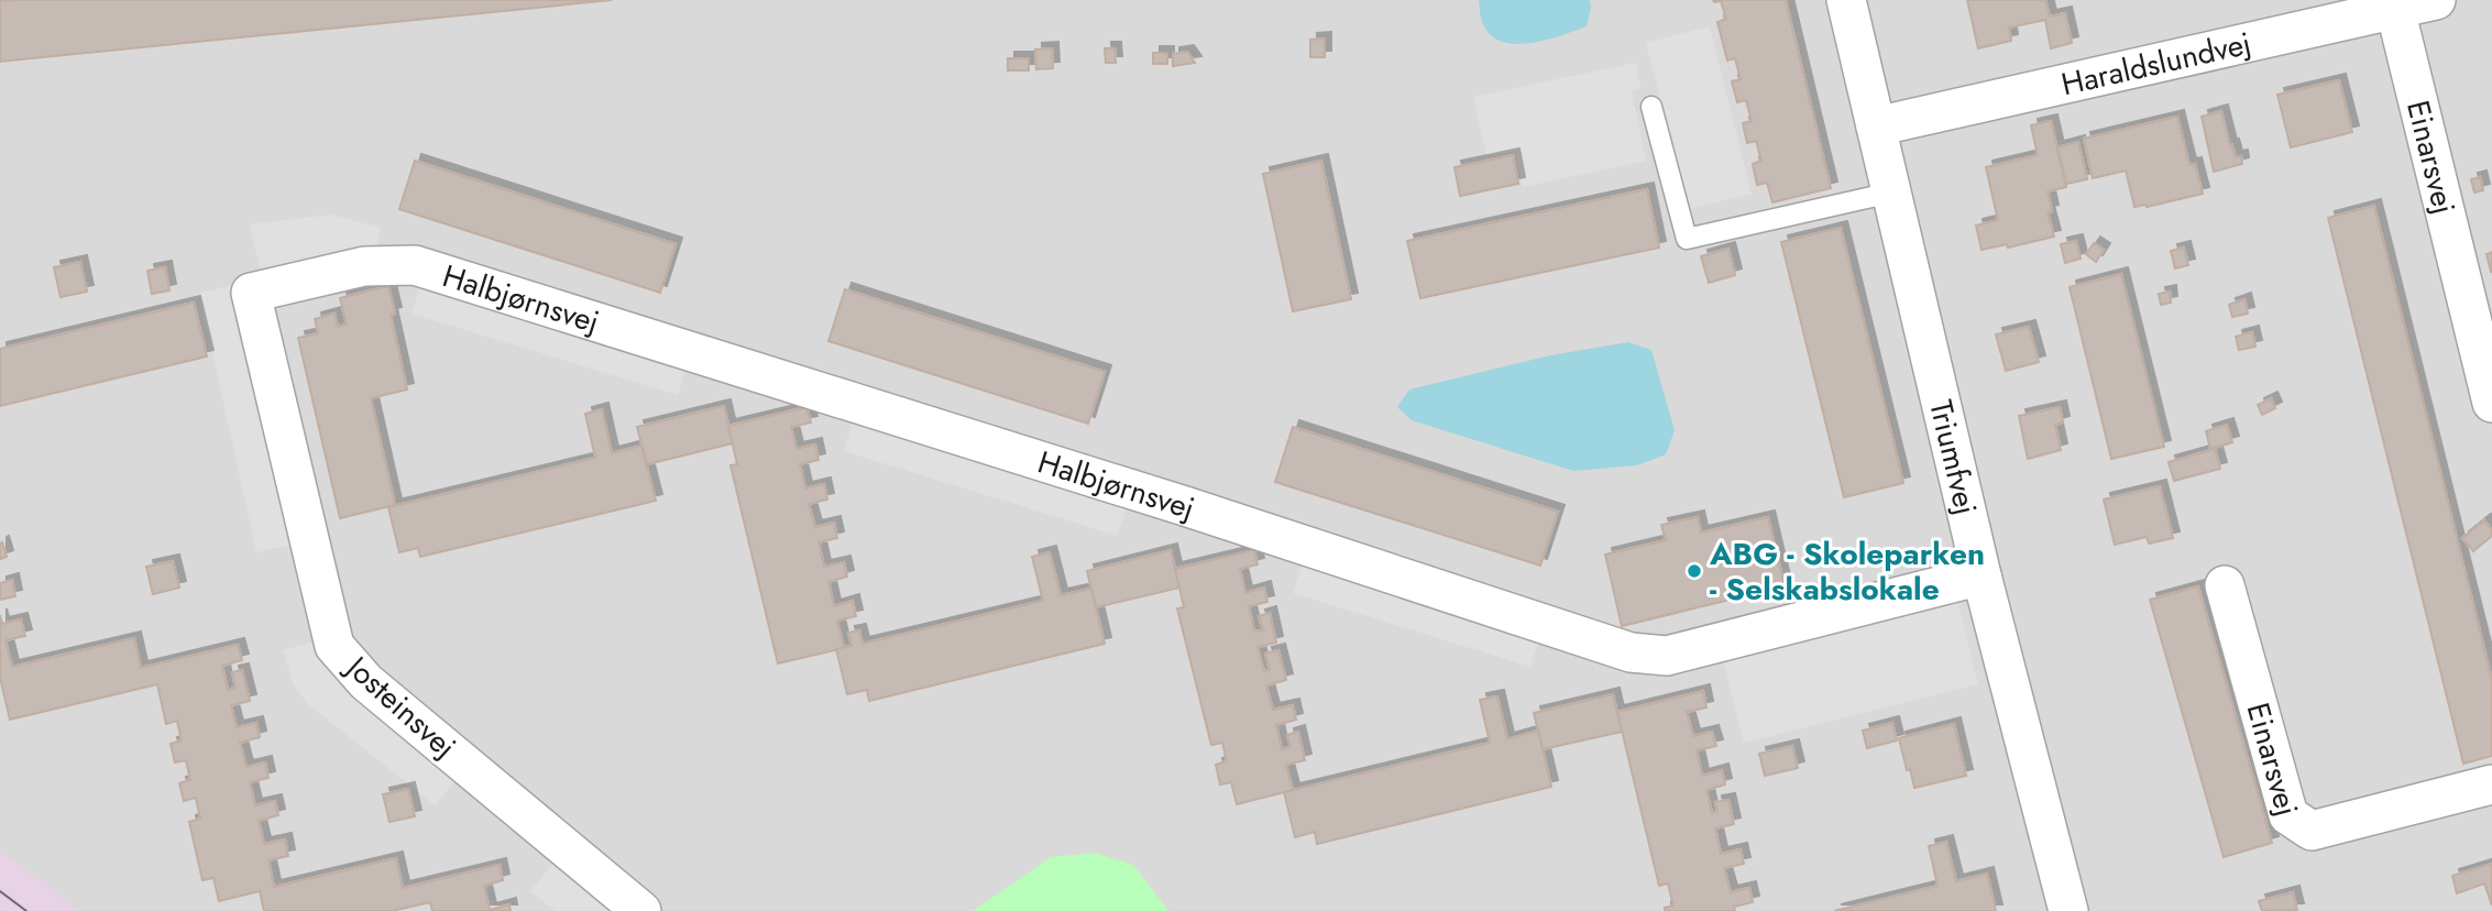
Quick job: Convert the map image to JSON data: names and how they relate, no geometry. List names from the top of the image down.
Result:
{
  "streets": {
    "street": [
      "Haraldslundvej",
      "Einarsvej",
      "Halbjørnsvej",
      "Triumfvej",
      "Josteinsvej"
    ]
  },
  "crossings": [
    ["Haraldslundvej", "Einarsvej"],
    ["Haraldslundvej", "Triumfvej"],
    ["Halbjørnsvej", "Triumfvej"],
    ["Halbjørnsvej", "Josteinsvej"]
  ],
  "places": ["ABG - Skoleparken - Selskabslokale"]
}
